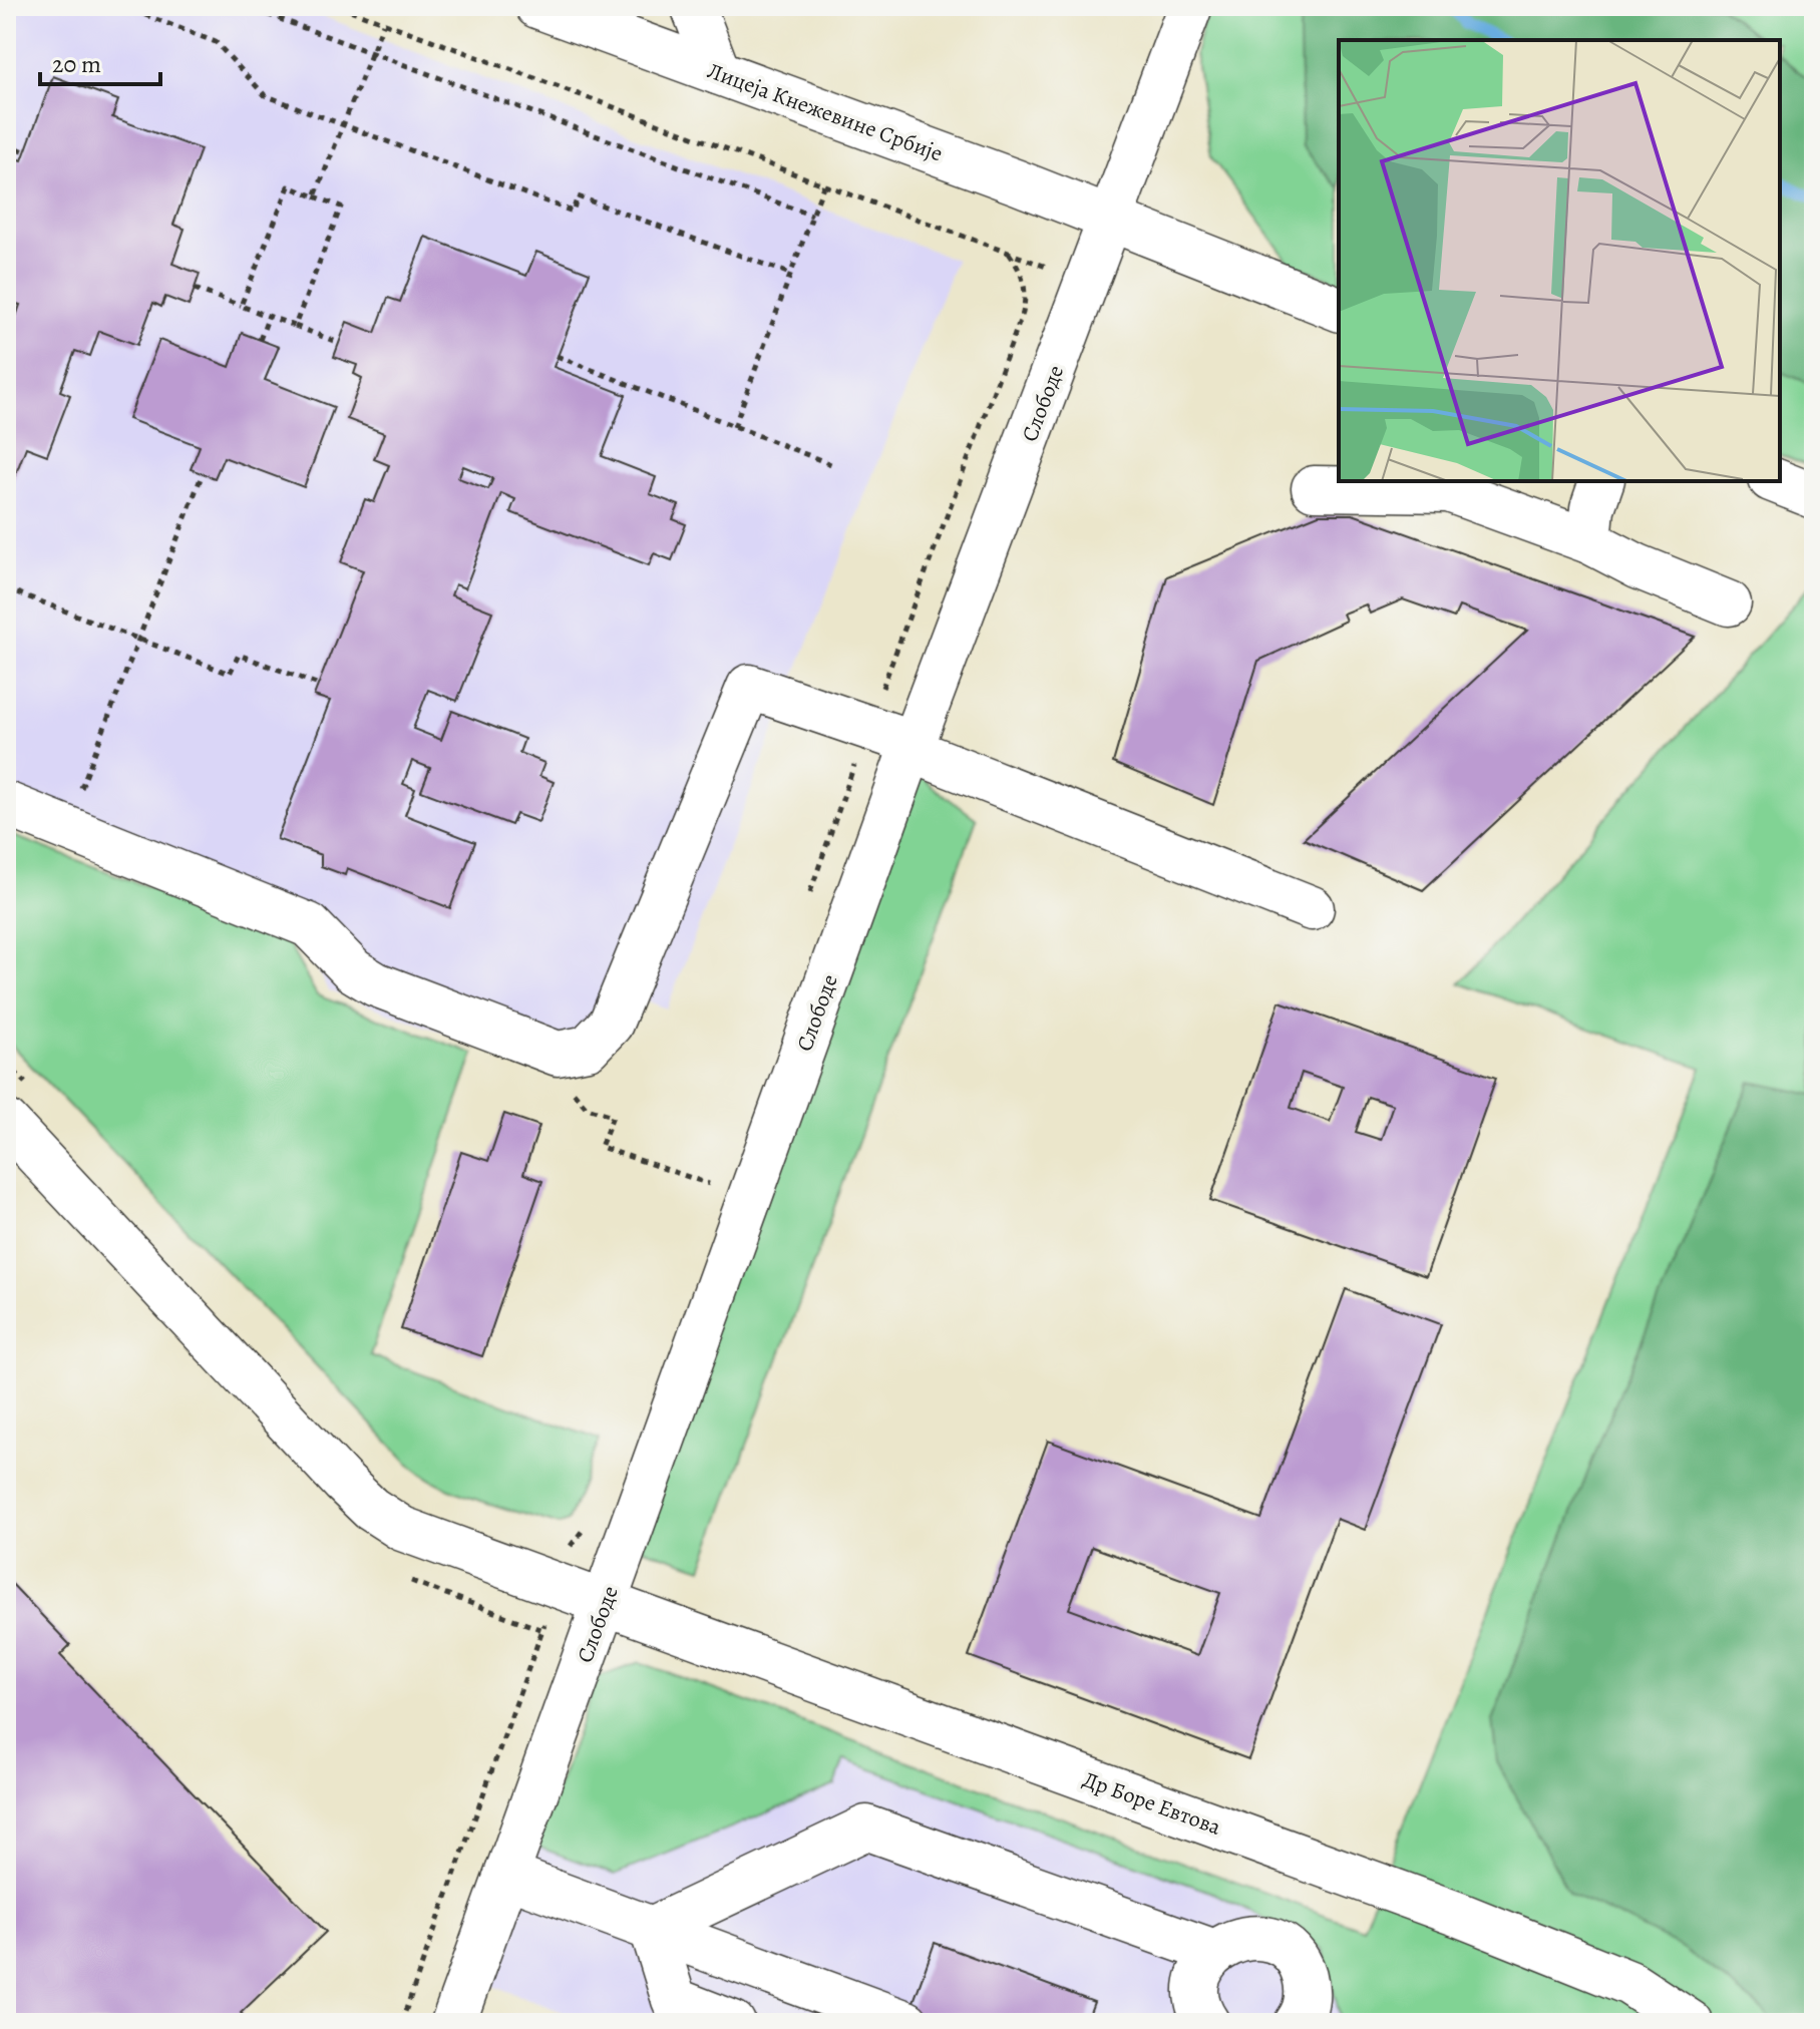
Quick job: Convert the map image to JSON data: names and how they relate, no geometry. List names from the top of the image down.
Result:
{
  "streets": {
    "street": ["Лицеја Кнежевине Србије", "Слободе", "Др Боре Евтова"]
  },
  "crossings": [
    ["Лицеја Кнежевине Србије", "Слободе"],
    ["Слободе", "Др Боре Евтова"]
  ],
  "scale_bar": "20 m"
}
